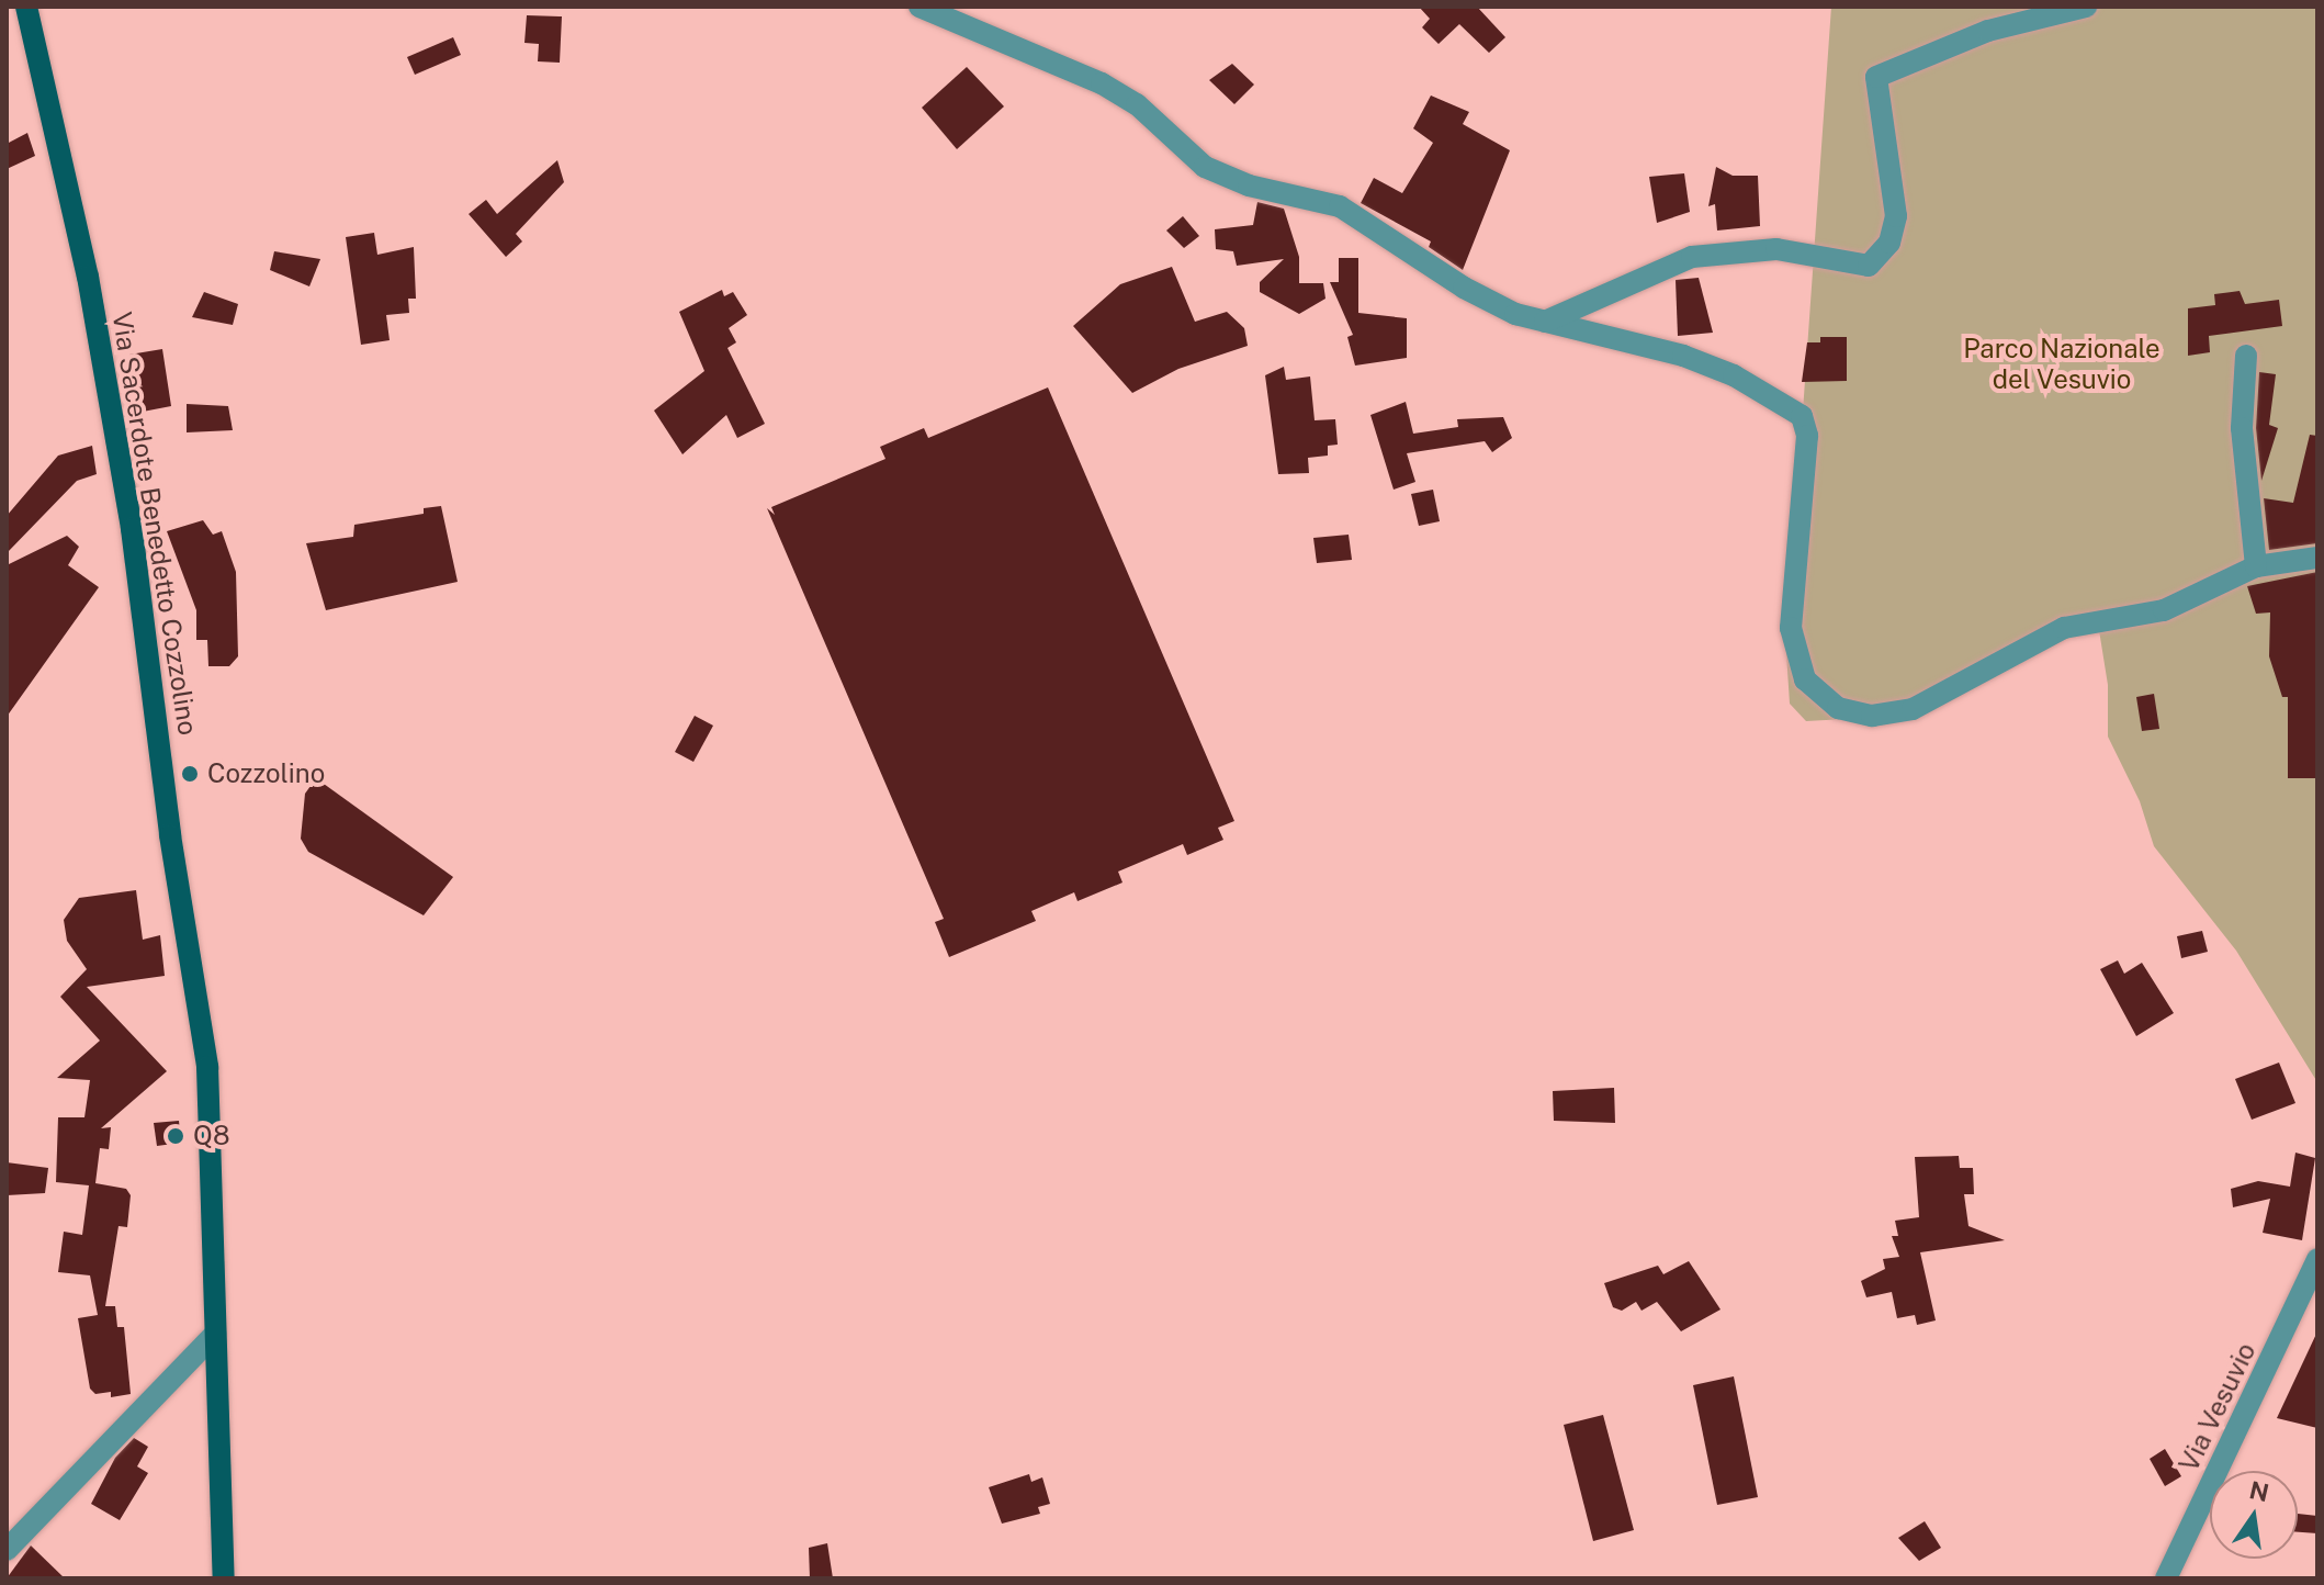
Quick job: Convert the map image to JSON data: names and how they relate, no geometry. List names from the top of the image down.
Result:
{
  "streets": {
    "main road": ["Via Sacerdote Benedetto Cozzolino"],
    "street": ["Via Vesuvio"]
  },
  "parks": ["Parco Nazionale del Vesuvio"],
  "places": ["Cozzolino", "Q8"],
  "north": "top"
}
